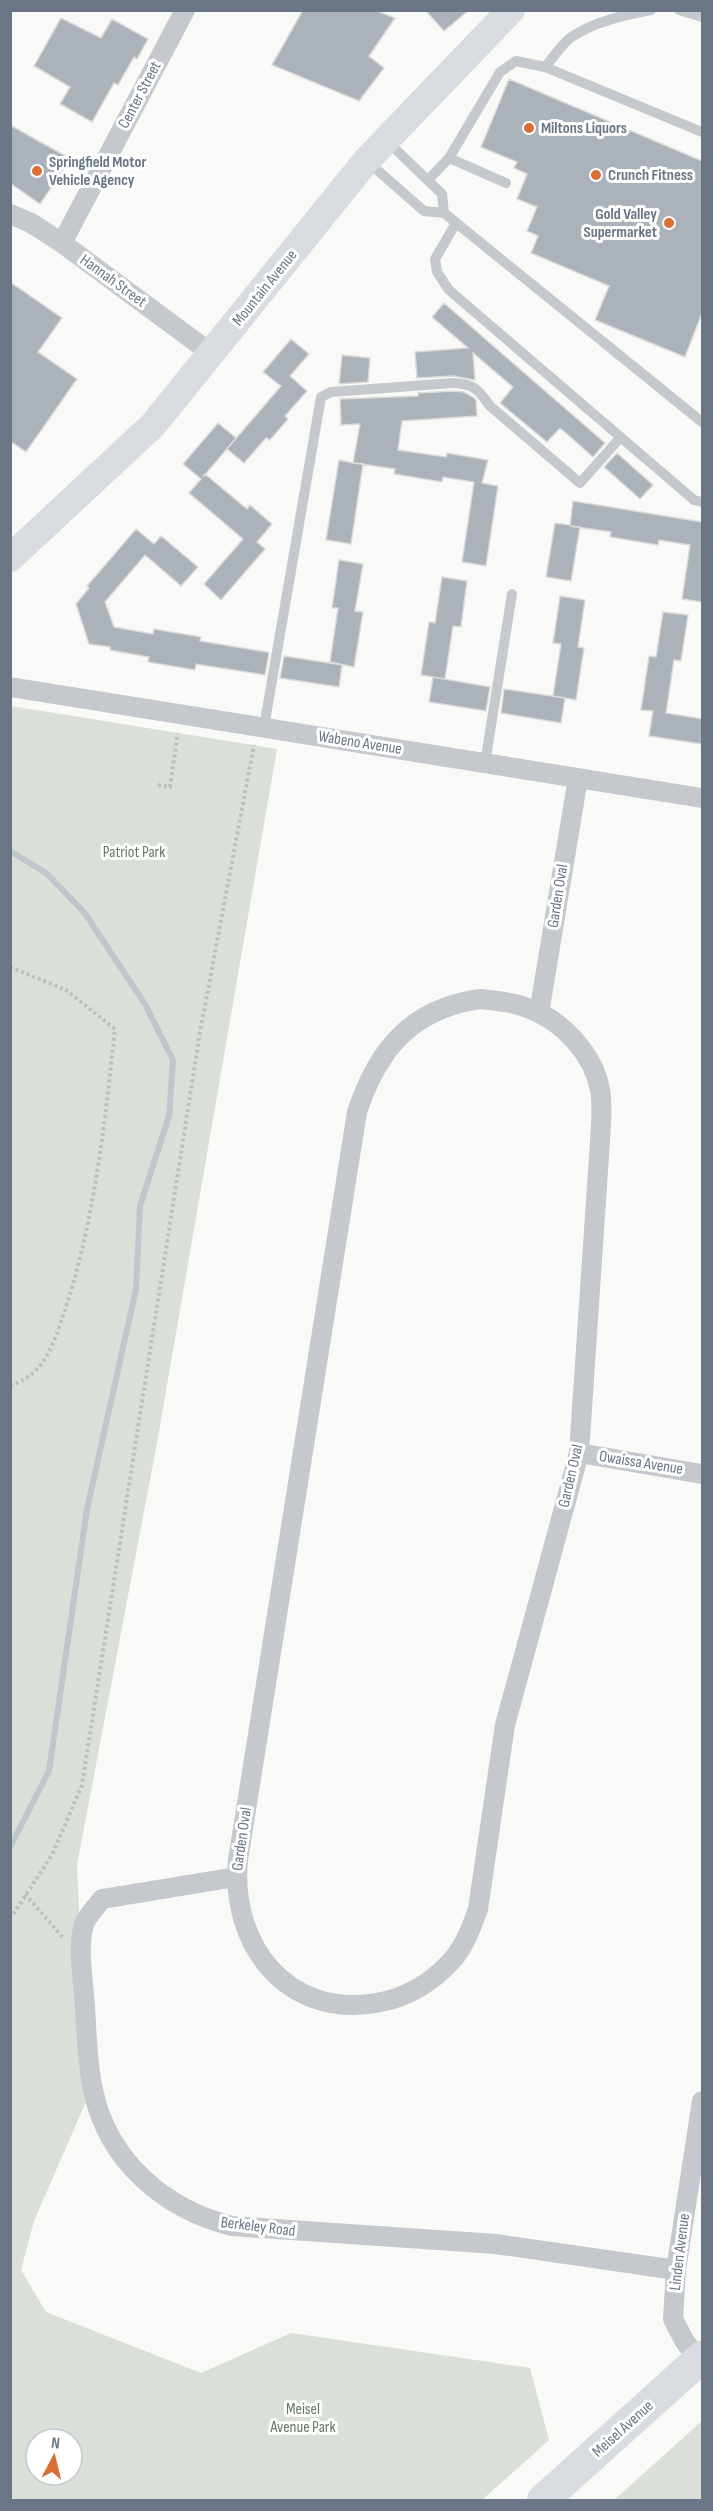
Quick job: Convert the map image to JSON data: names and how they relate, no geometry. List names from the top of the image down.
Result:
{
  "streets": {
    "main road": ["Meisel Avenue"],
    "street": [
      "Center Street",
      "Hannah Street",
      "Mountain Avenue",
      "Wabeno Avenue",
      "Garden Oval",
      "Owaissa Avenue",
      "Berkeley Road",
      "Linden Avenue"
    ]
  },
  "crossings": [
    ["Center Street", "Hannah Street"],
    ["Hannah Street", "Mountain Avenue"],
    ["Wabeno Avenue", "Garden Oval"],
    ["Garden Oval", "Owaissa Avenue"],
    ["Garden Oval", "Berkeley Road"],
    ["Berkeley Road", "Linden Avenue"],
    ["Linden Avenue", "Meisel Avenue"]
  ],
  "parks": ["Patriot Park", "Meisel Avenue Park"],
  "places": [
    "Miltons Liquors",
    "Springfield Motor Vehicle Agency",
    "Crunch Fitness",
    "Gold Valley Supermarket"
  ],
  "north": "top"
}
